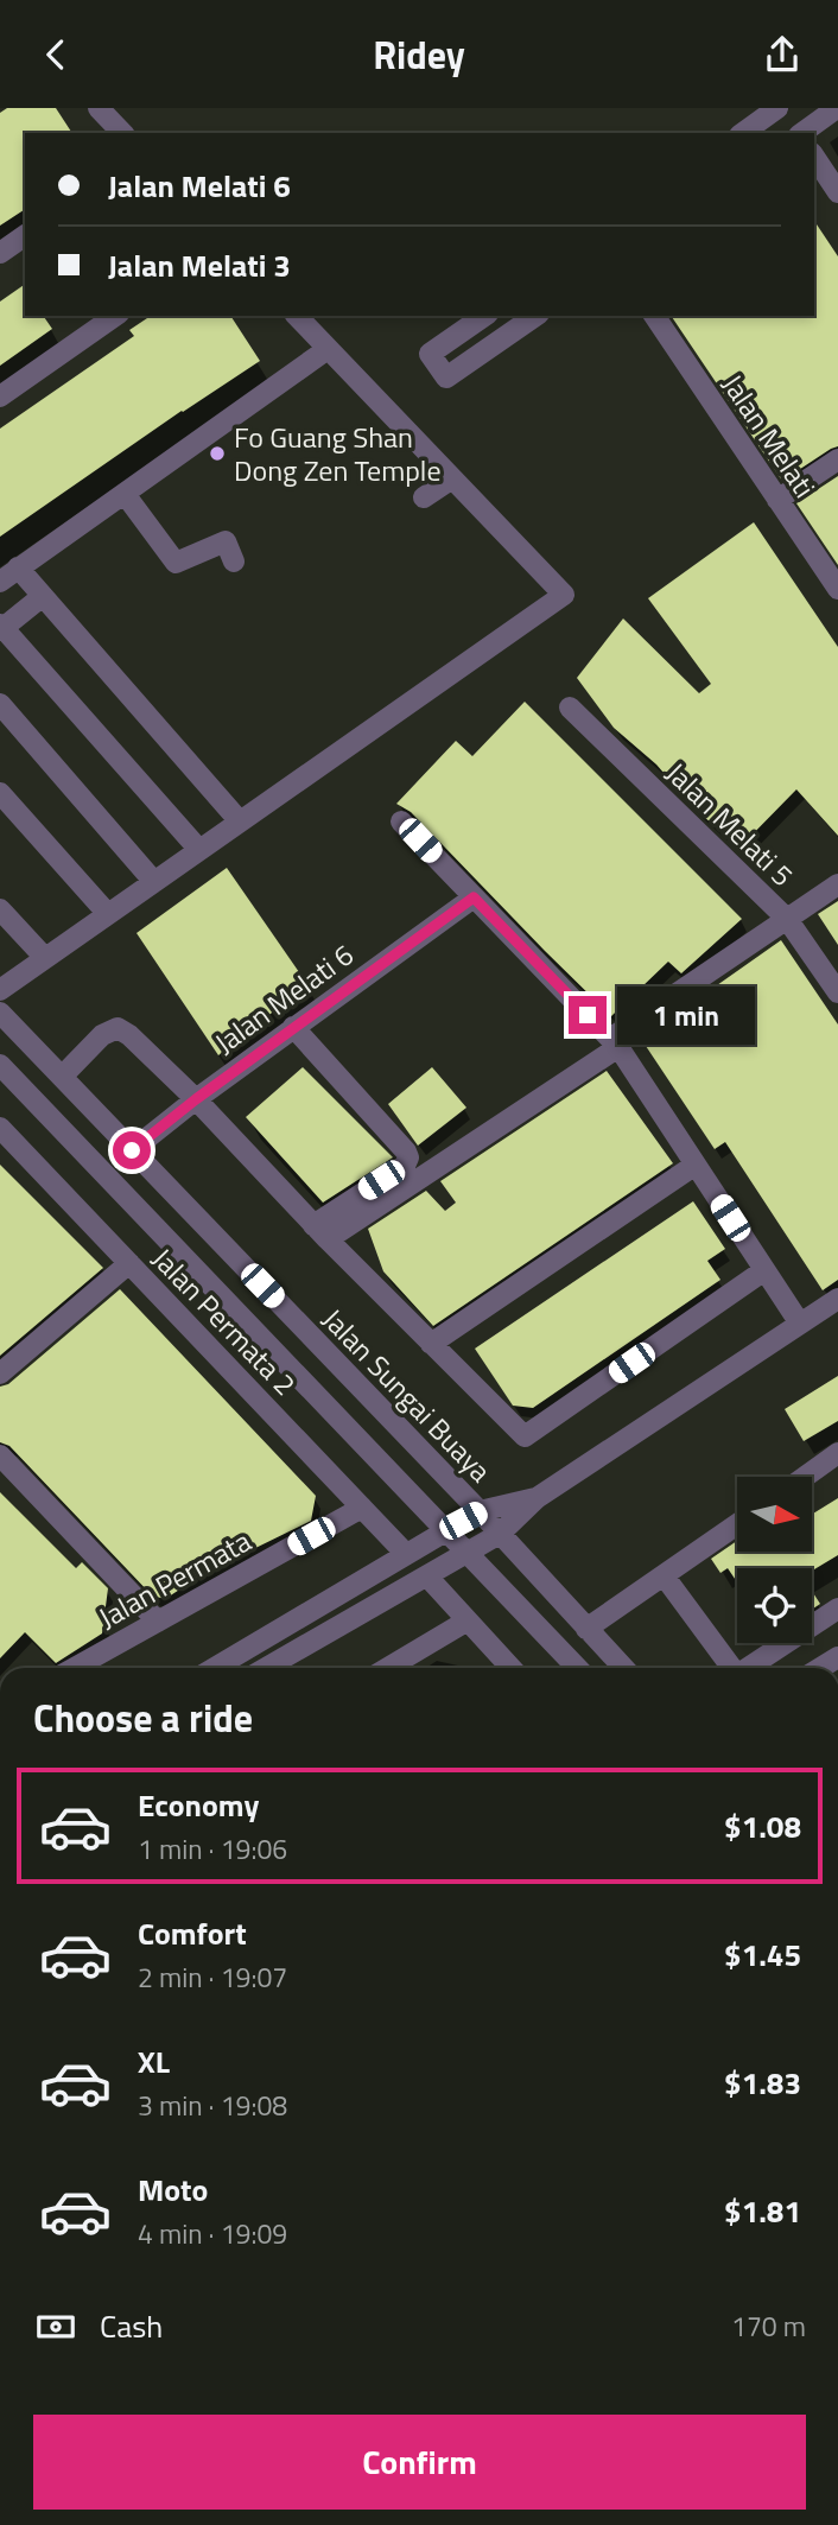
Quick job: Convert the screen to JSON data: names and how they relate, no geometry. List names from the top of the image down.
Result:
{
  "streets": {
    "street": [
      "Jalan Melati",
      "Jalan Melati 5",
      "Jalan Melati 6",
      "Jalan Permata 2",
      "Jalan Sungai Buaya",
      "Jalan Permata"
    ]
  },
  "crossings": [
    ["Jalan Melati 6", "Jalan Sungai Buaya"],
    ["Jalan Permata 2", "Jalan Permata"]
  ],
  "places": ["Fo Guang Shan Dong Zen Temple"],
  "north": "right",
  "page": {
    "header": "Ridey",
    "banner": ["Jalan Melati 6", "Jalan Melati 3"],
    "bubble": "1 min",
    "heading": "Choose a ride",
    "list": [
      {
        "name": "Economy",
        "note": "1 min · 19:06",
        "value": "$1.08"
      },
      {
        "name": "Comfort",
        "note": "2 min · 19:07",
        "value": "$1.45"
      },
      {
        "name": "XL",
        "note": "3 min · 19:08",
        "value": "$1.83"
      },
      {
        "name": "Moto",
        "note": "4 min · 19:09",
        "value": "$1.81"
      }
    ],
    "pay": ["Cash", "170 m"],
    "buttons": "Confirm"
  }
}
